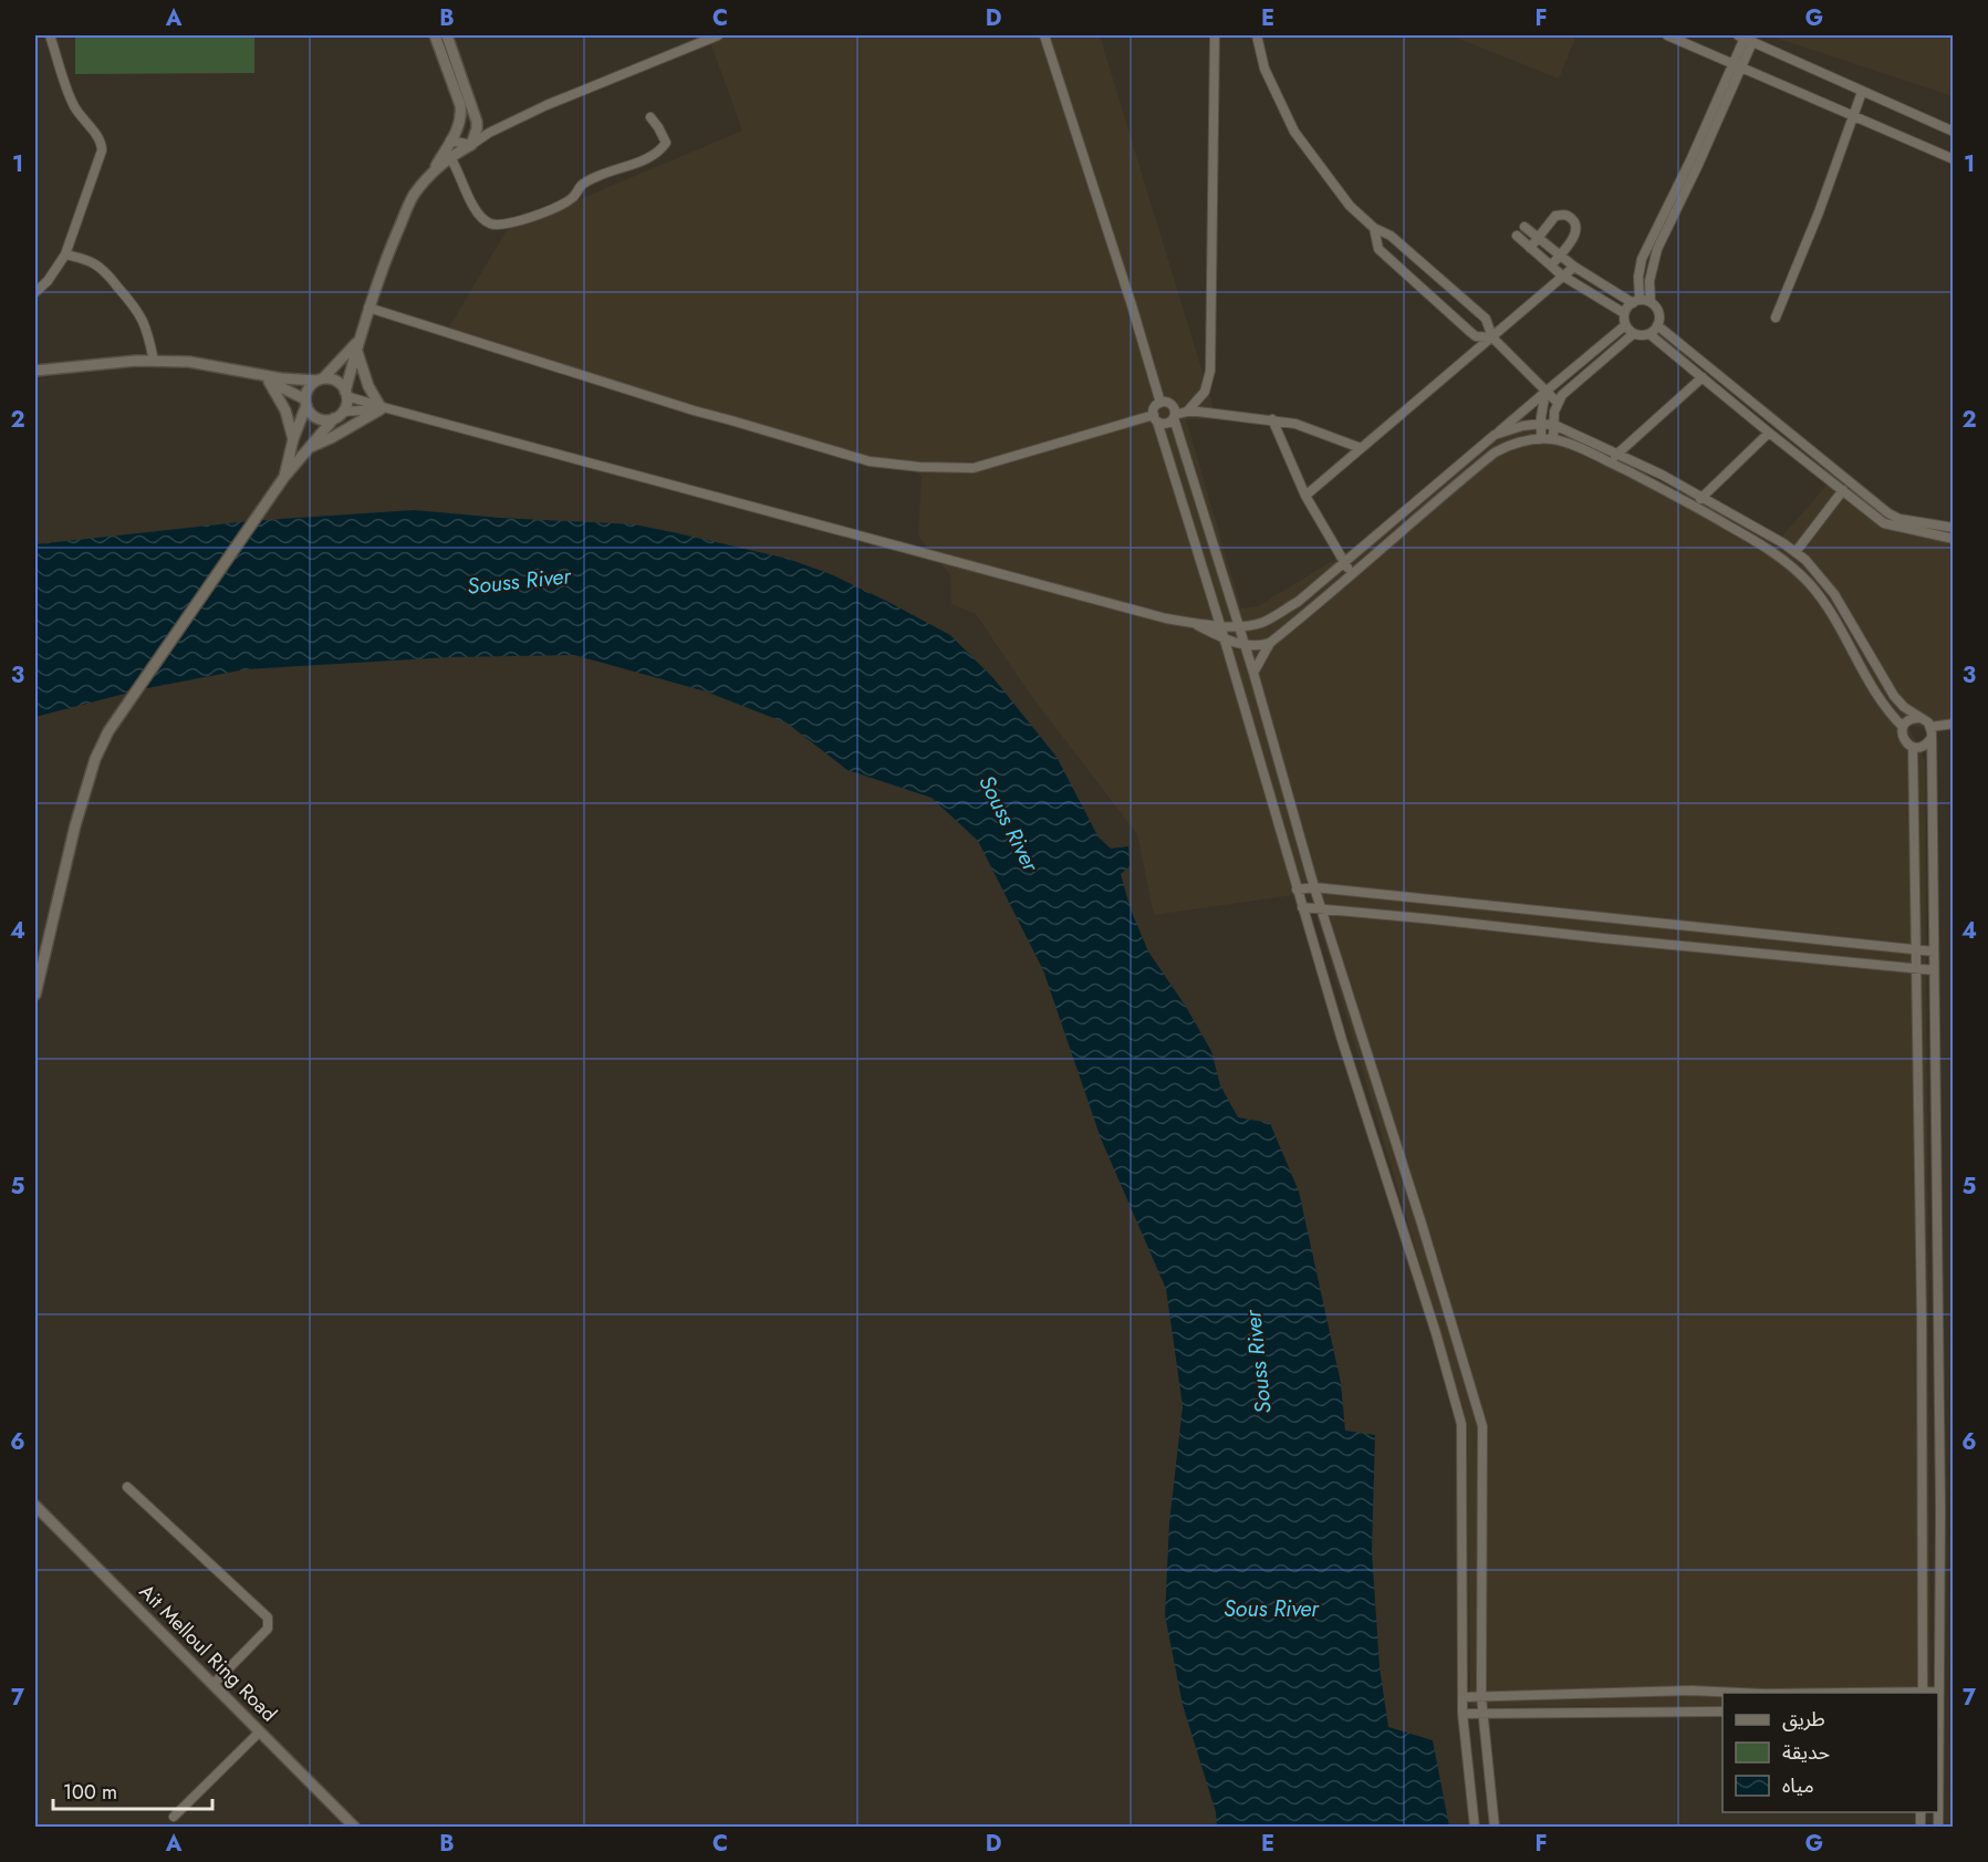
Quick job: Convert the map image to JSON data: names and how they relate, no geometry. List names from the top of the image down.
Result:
{
  "streets": {
    "street": ["Ait Melloul Ring Road"]
  },
  "water": ["Souss River", "Sous River"],
  "legend": ["طريق", "حديقة", "مياه"],
  "scale_bar": "100 m",
  "grid": {
    "columns": [
      "A",
      "B",
      "C",
      "D",
      "E",
      "F",
      "G"
    ],
    "rows": [
      "1",
      "2",
      "3",
      "4",
      "5",
      "6",
      "7"
    ]
  }
}
